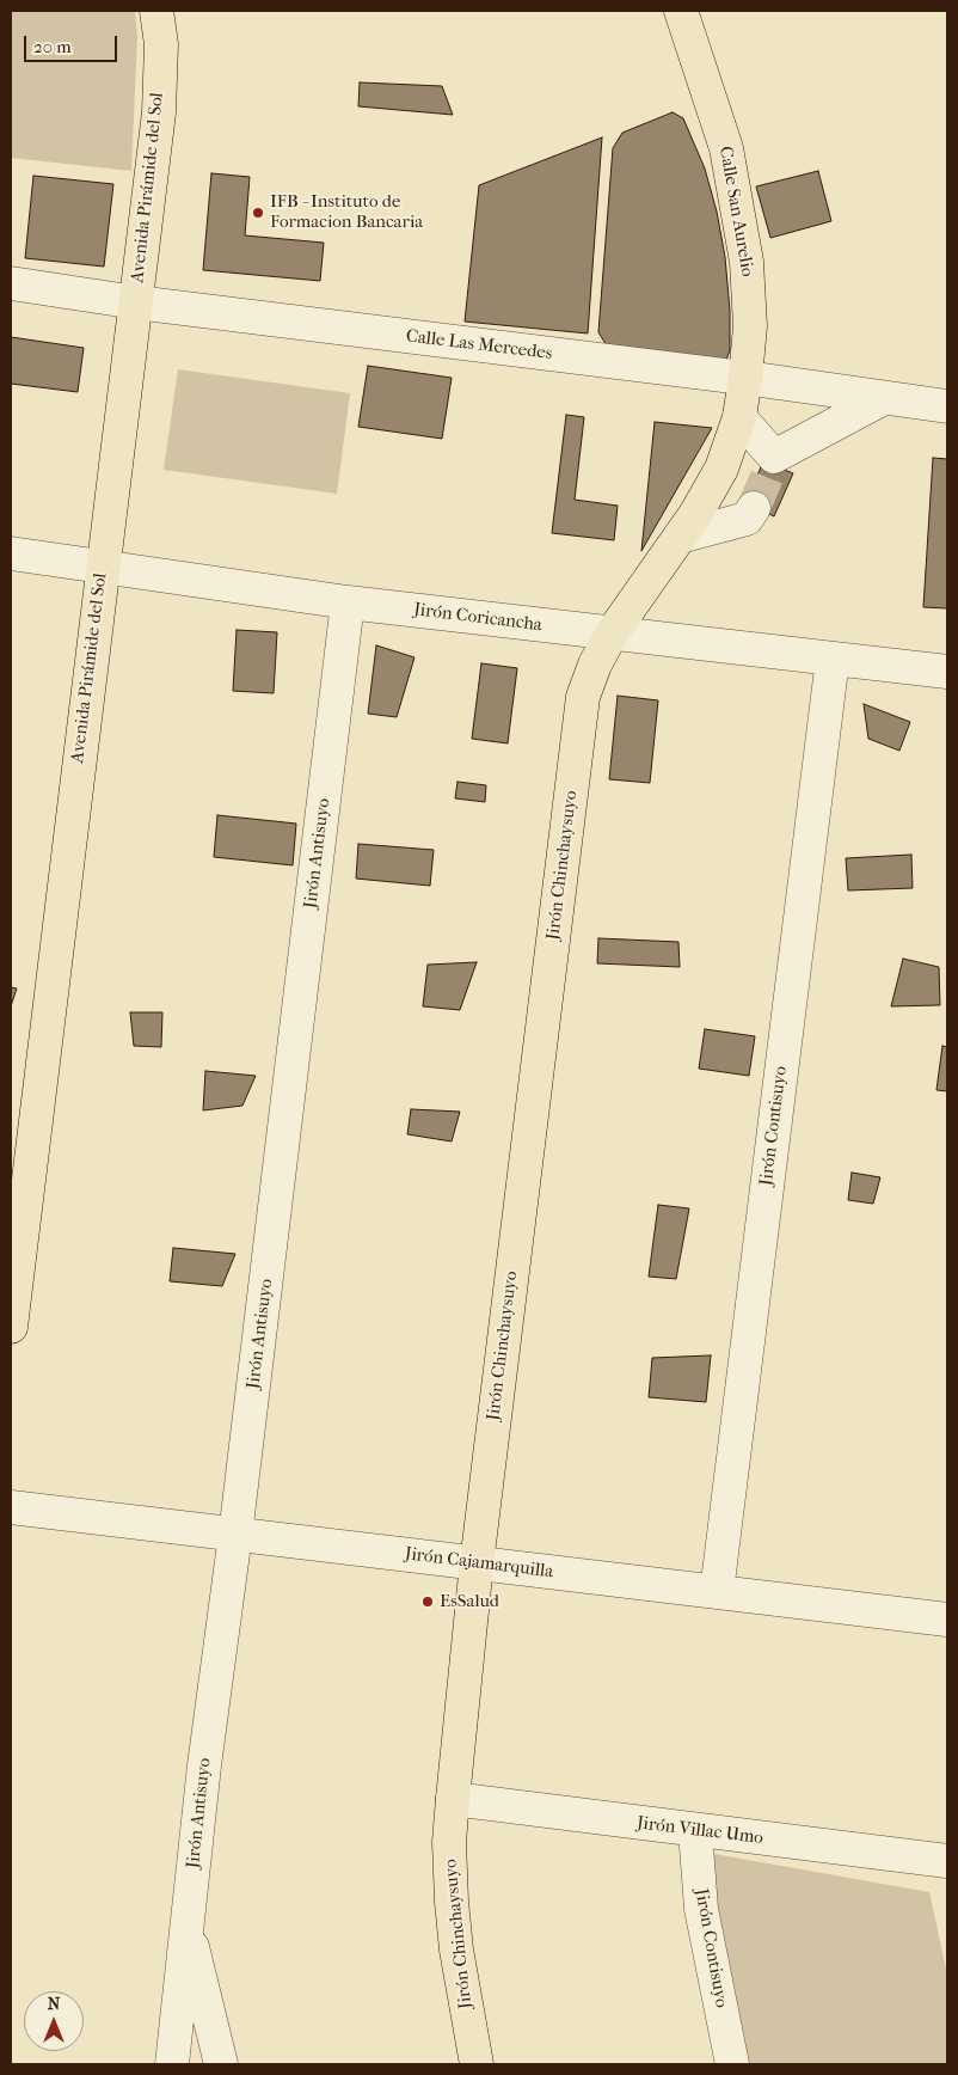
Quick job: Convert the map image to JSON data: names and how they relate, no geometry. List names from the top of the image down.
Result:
{
  "streets": {
    "main road": ["Avenida Pirámide del Sol", "Calle San Aurelio", "Jirón Chinchaysuyo"],
    "street": [
      "Calle Las Mercedes",
      "Jirón Coricancha",
      "Jirón Antisuyo",
      "Jirón Contisuyo",
      "Jirón Cajamarquilla",
      "Jirón Villac Umo"
    ]
  },
  "crossings": [
    ["Avenida Pirámide del Sol", "Calle Las Mercedes"],
    ["Avenida Pirámide del Sol", "Jirón Coricancha"],
    ["Calle San Aurelio", "Calle Las Mercedes"],
    ["Calle San Aurelio", "Jirón Coricancha"],
    ["Calle San Aurelio", "Jirón Chinchaysuyo"],
    ["Jirón Coricancha", "Jirón Antisuyo"],
    ["Jirón Coricancha", "Jirón Chinchaysuyo"],
    ["Jirón Coricancha", "Jirón Contisuyo"],
    ["Jirón Antisuyo", "Jirón Cajamarquilla"],
    ["Jirón Chinchaysuyo", "Jirón Cajamarquilla"],
    ["Jirón Chinchaysuyo", "Jirón Villac Umo"],
    ["Jirón Contisuyo", "Jirón Cajamarquilla"],
    ["Jirón Contisuyo", "Jirón Villac Umo"]
  ],
  "places": ["IFB - Instituto de Formacion Bancaria", "EsSalud"],
  "scale_bar": "20 m",
  "north": "top"
}
